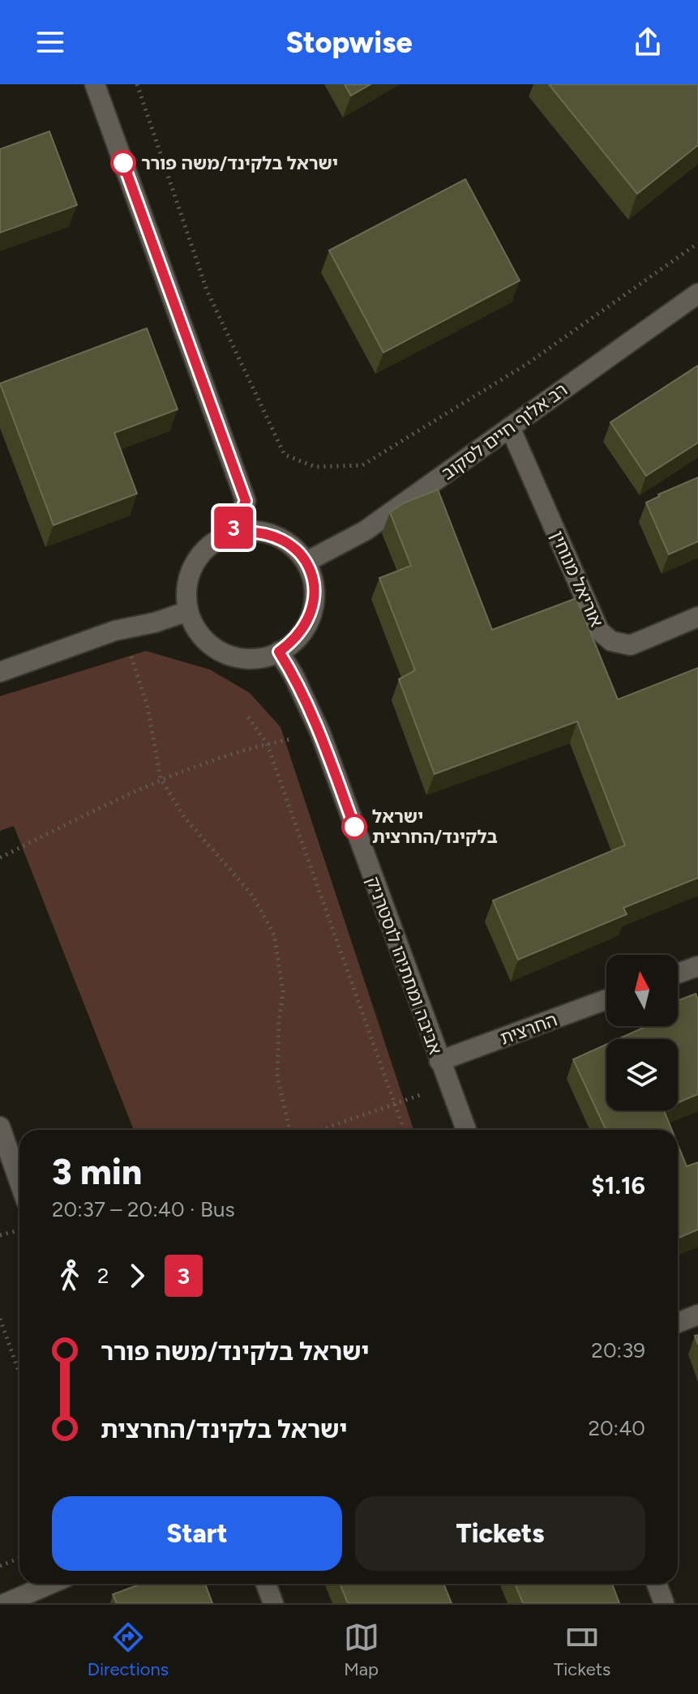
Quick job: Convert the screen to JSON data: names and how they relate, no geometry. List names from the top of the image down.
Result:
{
  "streets": {
    "street": [
      "רב אלוף חיים לסקוב",
      "אוריאל מנוחין",
      "אביבה ומתתיהו לוסטרניק",
      "החרצית"
    ]
  },
  "crossings": [
    ["רב אלוף חיים לסקוב", "אוריאל מנוחין"],
    ["רב אלוף חיים לסקוב", "אביבה ומתתיהו לוסטרניק"],
    ["אביבה ומתתיהו לוסטרניק", "החרצית"]
  ],
  "places": ["ישראל בלקינד/משה פורר", "ישראל בלקינד/החרצית"],
  "lines": ["bus line 3"],
  "north": "top",
  "page": {
    "header": "Stopwise",
    "on_map": "3",
    "heading": ["3 min", "20:37 – 20:40 · Bus", "$1.16"],
    "legs": ["2", "3"],
    "list": [
      {
        "name": "ישראל בלקינד/משה פורר",
        "value": "20:39"
      },
      {
        "name": "ישראל בלקינד/החרצית",
        "value": "20:40"
      }
    ],
    "buttons": ["Start", "Tickets"],
    "tabs": ["Directions", "Map", "Tickets"]
  }
}
